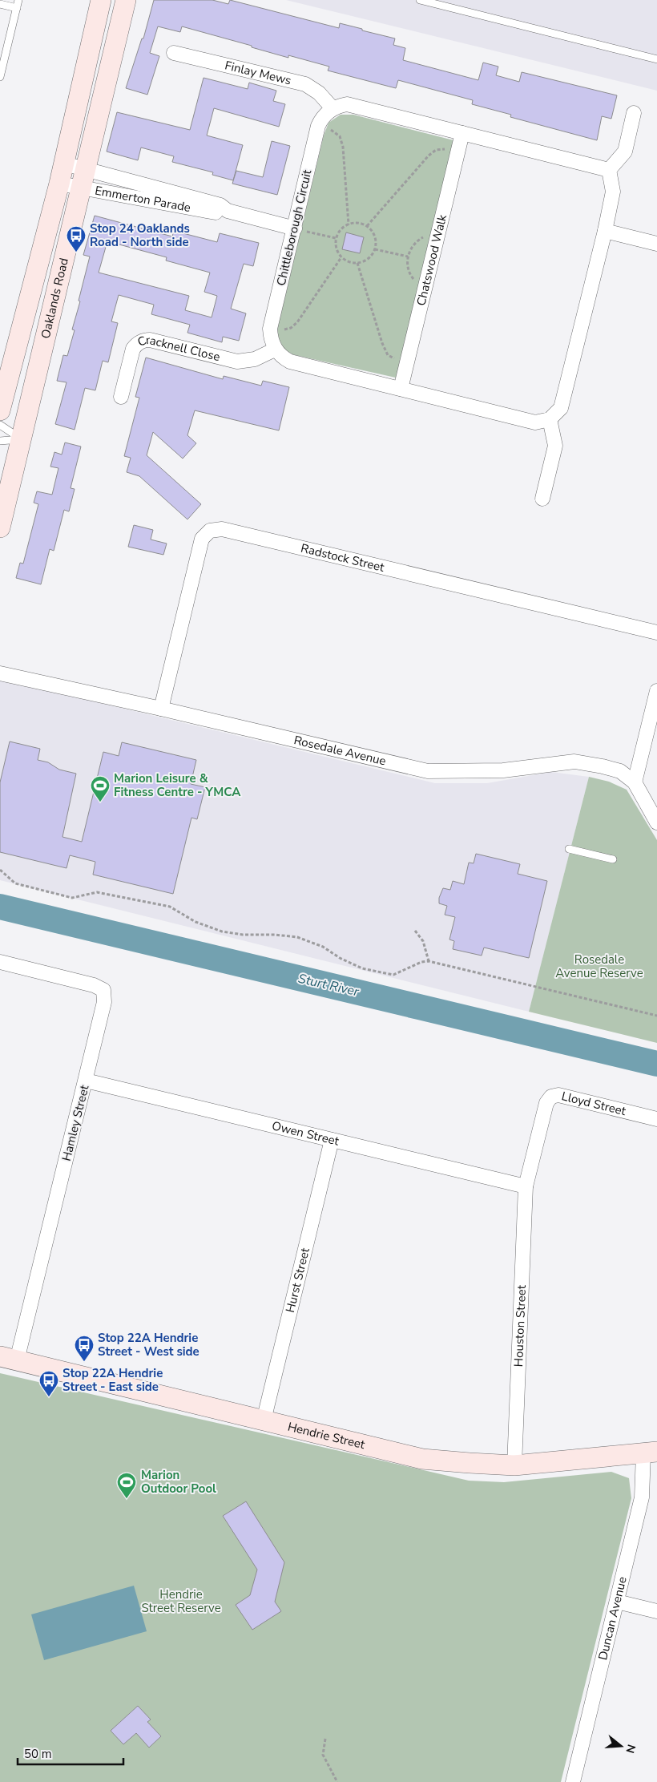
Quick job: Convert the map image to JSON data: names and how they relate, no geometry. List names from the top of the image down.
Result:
{
  "streets": {
    "main road": ["Oaklands Road", "Hendrie Street"],
    "street": [
      "Finlay Mews",
      "Emmerton Parade",
      "Chittleborough Circuit",
      "Chatswood Walk",
      "Cracknell Close",
      "Radstock Street",
      "Rosedale Avenue",
      "Lloyd Street",
      "Hamley Street",
      "Owen Street",
      "Hurst Street",
      "Houston Street",
      "Duncan Avenue"
    ]
  },
  "crossings": [
    ["Finlay Mews", "Chittleborough Circuit"],
    ["Emmerton Parade", "Chittleborough Circuit"],
    ["Emmerton Parade", "Oaklands Road"],
    ["Chittleborough Circuit", "Cracknell Close"],
    ["Radstock Street", "Rosedale Avenue"],
    ["Lloyd Street", "Owen Street"],
    ["Lloyd Street", "Houston Street"],
    ["Hamley Street", "Owen Street"],
    ["Hamley Street", "Hendrie Street"],
    ["Owen Street", "Hurst Street"],
    ["Owen Street", "Houston Street"],
    ["Hurst Street", "Hendrie Street"],
    ["Houston Street", "Hendrie Street"],
    ["Hendrie Street", "Duncan Avenue"]
  ],
  "water": ["Sturt River"],
  "parks": ["Rosedale Avenue Reserve", "Hendrie Street Reserve"],
  "places": {
    "bus stop": ["Stop 24 Oaklands Road - North side", "Stop 22A Hendrie Street - West side", "Stop 22A Hendrie Street - East side"],
    "sports": ["Marion Leisure & Fitness Centre - YMCA", "Marion Outdoor Pool"]
  },
  "scale_bar": "50 m",
  "north": "right"
}
